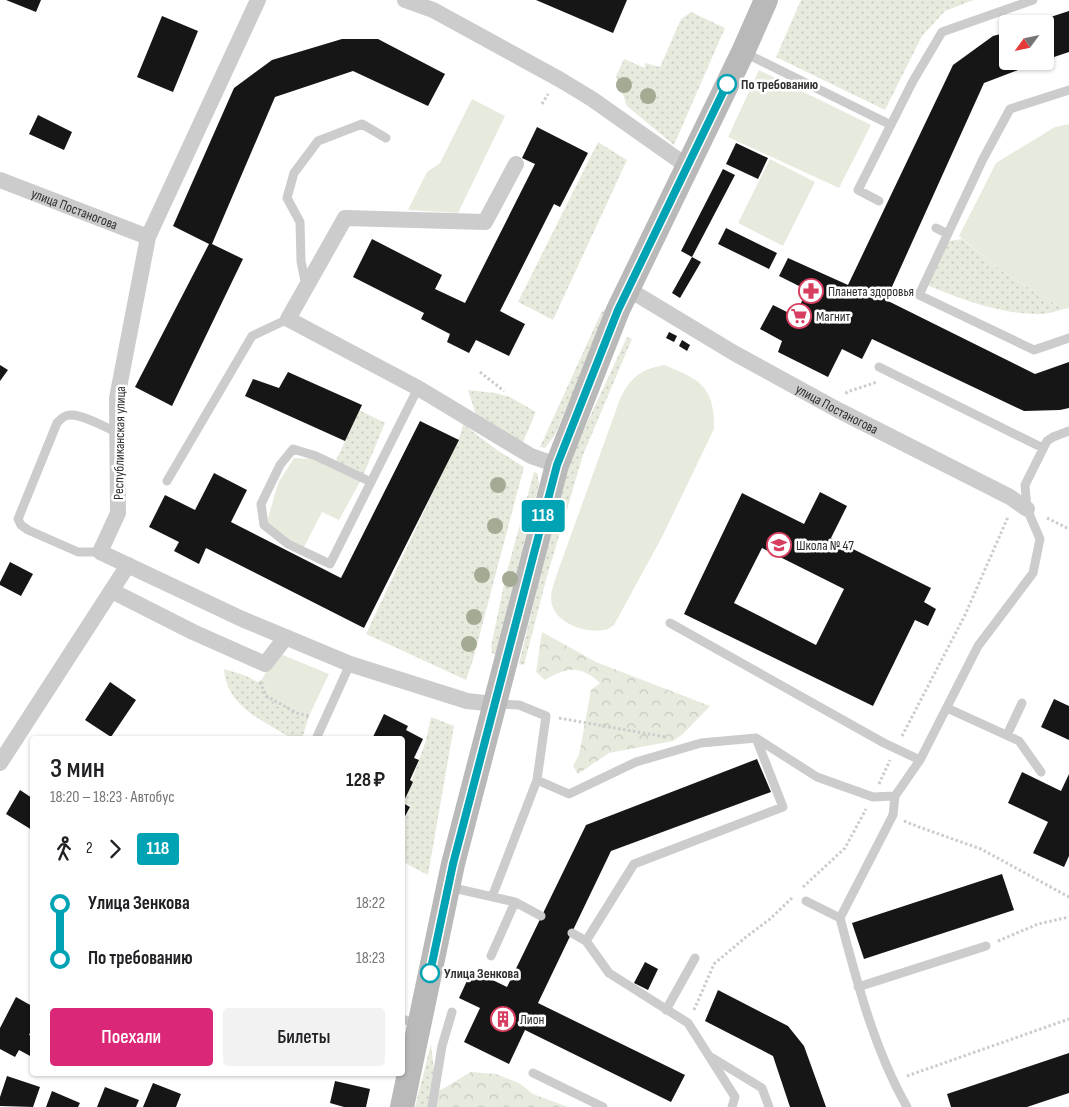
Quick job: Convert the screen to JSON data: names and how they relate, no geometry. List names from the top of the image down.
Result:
{
  "streets": {
    "street": ["улица Постаногова", "Республиканская улица"]
  },
  "crossings": [
    ["улица Постаногова", "Республиканская улица"]
  ],
  "places": {
    "other": ["По требованию", "Улица Зенкова"],
    "pharmacy": ["Планета здоровья"],
    "supermarket": ["Магнит"],
    "school or university": ["Школа № 47"],
    "building": ["Лион"]
  },
  "lines": ["bus line 118"],
  "north": "bottom left",
  "page": {
    "on_map": "118",
    "heading": ["3 мин", "18:20 – 18:23 · Автобус", "128 ₽"],
    "legs": ["2", "118"],
    "list": [
      {
        "name": "Улица Зенкова",
        "value": "18:22"
      },
      {
        "name": "По требованию",
        "value": "18:23"
      }
    ],
    "buttons": ["Поехали", "Билеты"]
  }
}
